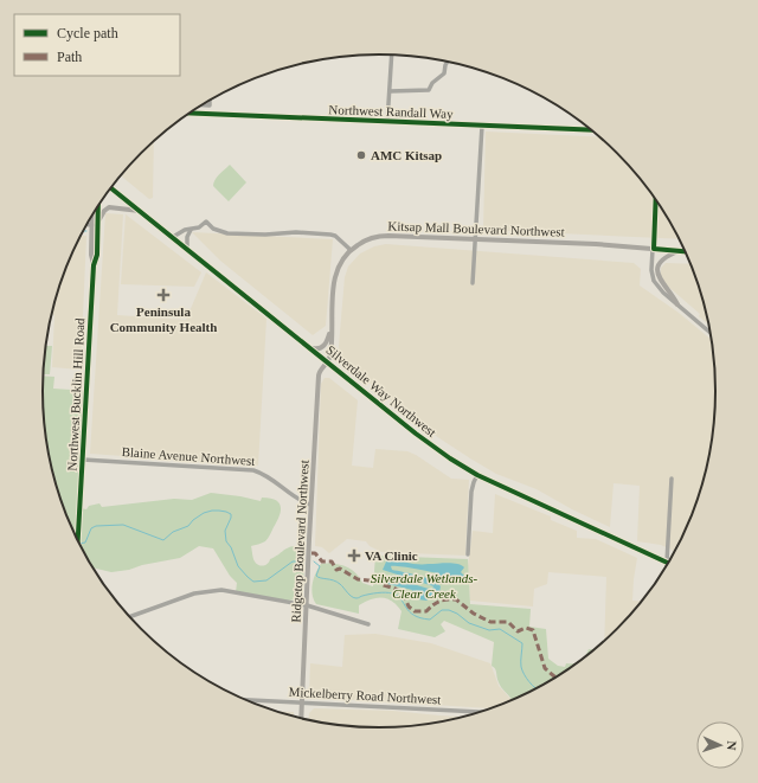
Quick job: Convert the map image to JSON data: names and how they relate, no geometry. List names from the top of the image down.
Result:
{
  "streets": {
    "main road": [
      "Kitsap Mall Boulevard Northwest",
      "Silverdale Way Northwest",
      "Northwest Bucklin Hill Road",
      "Ridgetop Boulevard Northwest"
    ],
    "street": ["Northwest Randall Way", "Blaine Avenue Northwest", "Mickelberry Road Northwest"]
  },
  "crossings": [
    ["Kitsap Mall Boulevard Northwest", "Silverdale Way Northwest"],
    ["Kitsap Mall Boulevard Northwest", "Ridgetop Boulevard Northwest"],
    ["Silverdale Way Northwest", "Ridgetop Boulevard Northwest"],
    ["Northwest Bucklin Hill Road", "Blaine Avenue Northwest"],
    ["Blaine Avenue Northwest", "Ridgetop Boulevard Northwest"],
    ["Ridgetop Boulevard Northwest", "Mickelberry Road Northwest"]
  ],
  "parks": ["Silverdale Wetlands- Clear Creek"],
  "places": {
    "other": ["AMC Kitsap"],
    "health": ["Peninsula Community Health", "VA Clinic"]
  },
  "legend": ["Cycle path", "Path"],
  "north": "right"
}
